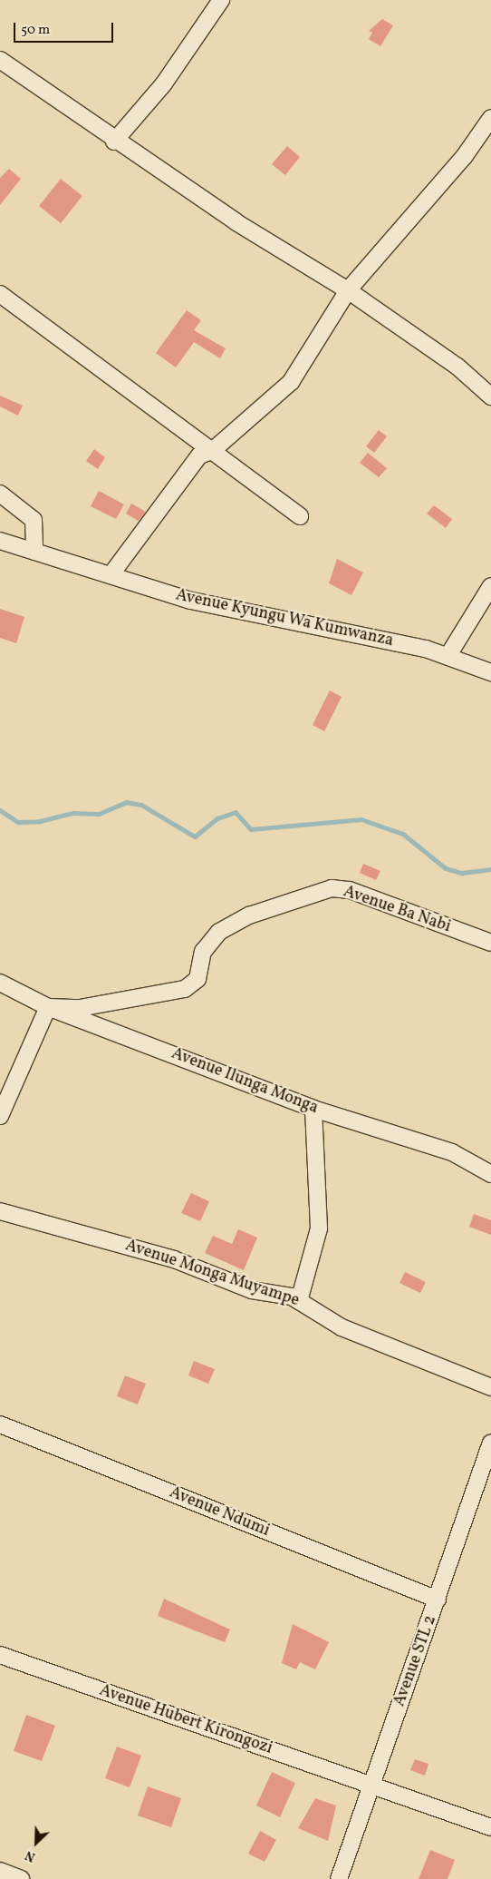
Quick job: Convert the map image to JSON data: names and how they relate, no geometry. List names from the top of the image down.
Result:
{
  "streets": {
    "street": [
      "Avenue Kyungu Wa Kumwanza",
      "Avenue Ba Nabi",
      "Avenue Ilunga Monga",
      "Avenue Monga Muyampe",
      "Avenue Ndumi",
      "Avenue STL 2",
      "Avenue Hubert Kirongozi"
    ]
  },
  "crossings": [
    ["Avenue Ba Nabi", "Avenue Ilunga Monga"],
    ["Avenue Ndumi", "Avenue STL 2"],
    ["Avenue STL 2", "Avenue Hubert Kirongozi"]
  ],
  "scale_bar": "50 m",
  "north": "bottom left"
}
